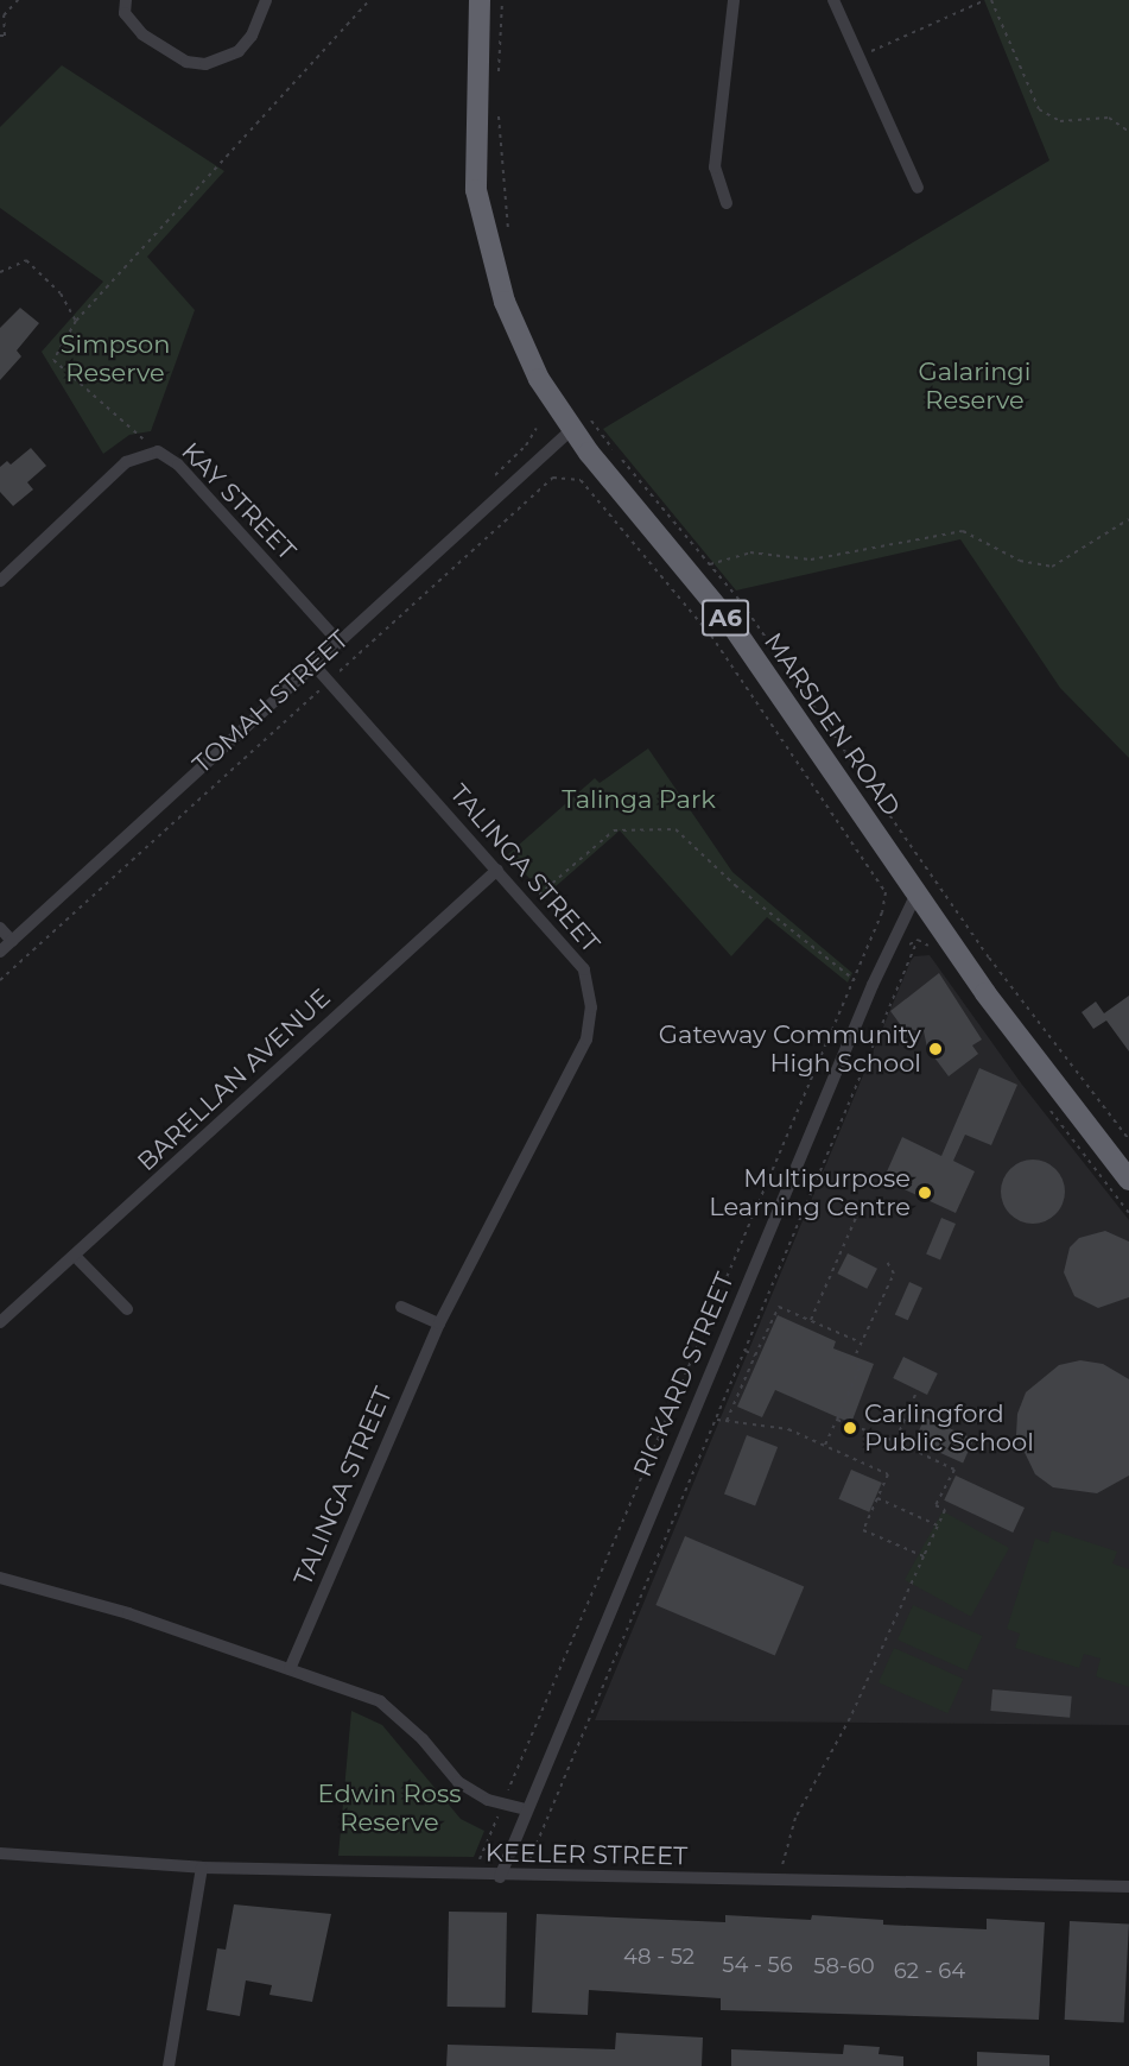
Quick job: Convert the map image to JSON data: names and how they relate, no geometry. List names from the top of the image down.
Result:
{
  "streets": {
    "highway": ["A6", "MARSDEN ROAD"],
    "street": [
      "KAY STREET",
      "TOMAH STREET",
      "TALINGA STREET",
      "BARELLAN AVENUE",
      "RICKARD STREET",
      "KEELER STREET"
    ]
  },
  "crossings": [
    ["KAY STREET", "TOMAH STREET"],
    ["TOMAH STREET", "MARSDEN ROAD"],
    ["TOMAH STREET", "TALINGA STREET"],
    ["MARSDEN ROAD", "RICKARD STREET"],
    ["TALINGA STREET", "BARELLAN AVENUE"],
    ["RICKARD STREET", "KEELER STREET"]
  ],
  "parks": [
    "Simpson Reserve",
    "Galaringi Reserve",
    "Talinga Park",
    "Edwin Ross Reserve"
  ],
  "places": ["Gateway Community High School", "Multipurpose Learning Centre", "Carlingford Public School"],
  "house_numbers": [
    "48 - 52",
    "54 - 56",
    "58-60",
    "62 - 64"
  ]
}
